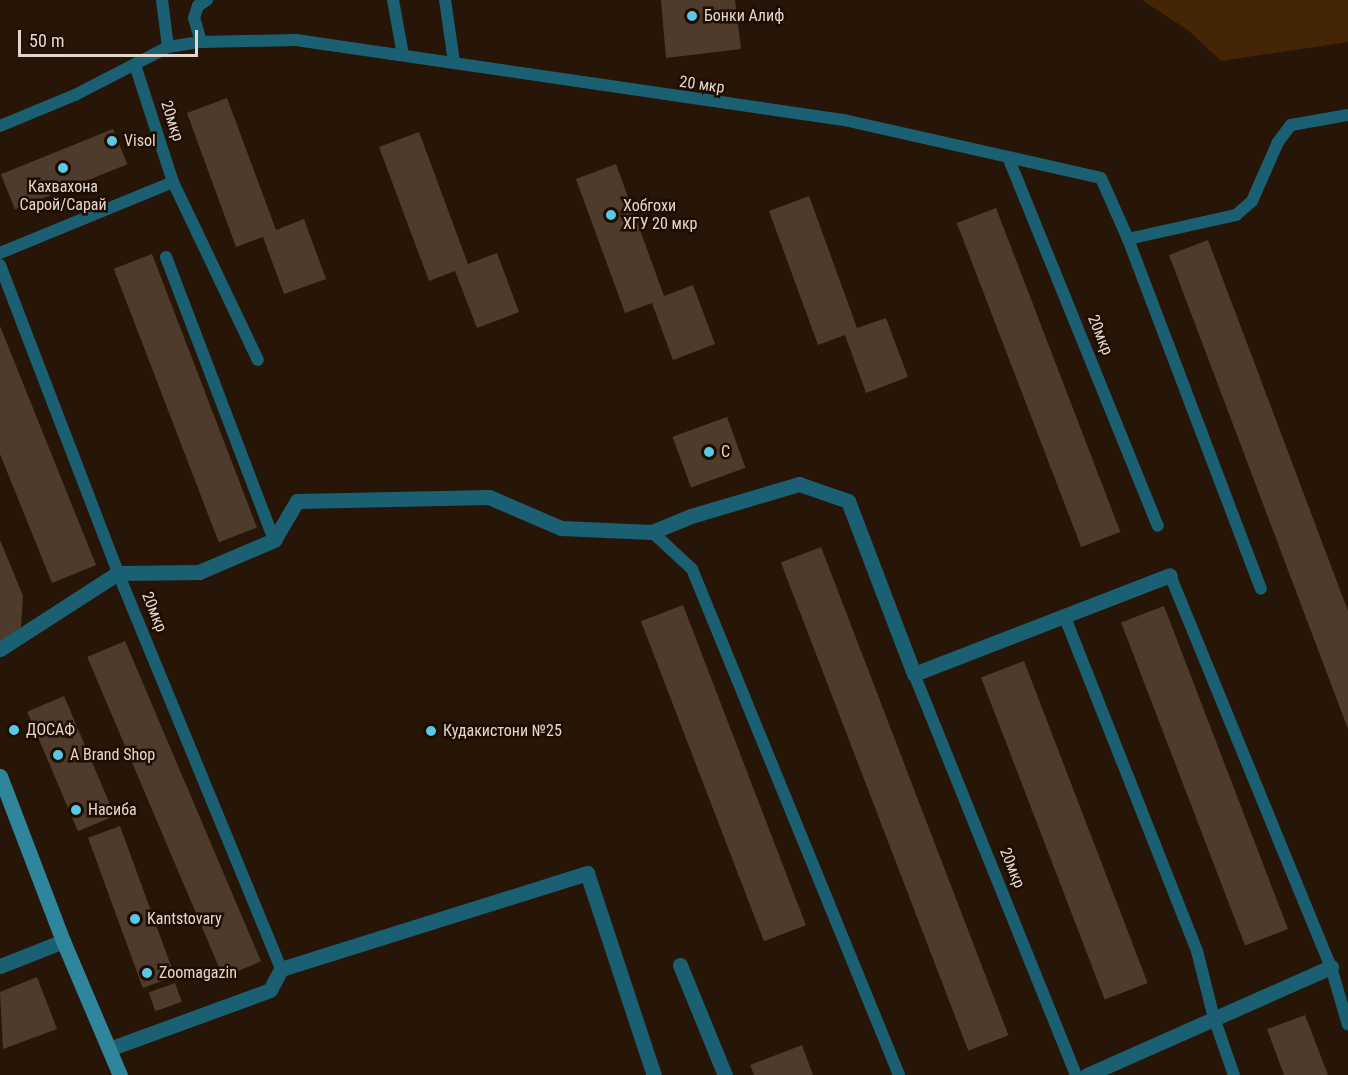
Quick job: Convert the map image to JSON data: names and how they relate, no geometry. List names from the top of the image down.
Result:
{
  "streets": {
    "street": ["20мкр"],
    "lane": ["20 мкр"]
  },
  "crossings": [
    ["20 мкр", "20мкр"]
  ],
  "places": [
    "Бонки Алиф",
    "Visol",
    "Кахвахона Сарой/Сарай",
    "Хобгохи ХГУ 20 мкр",
    "С",
    "ДОСАФ",
    "Кудакистони №25",
    "A Brand Shop",
    "Насиба",
    "Kantstovary",
    "Zoomagazin"
  ],
  "scale_bar": "50 m"
}
